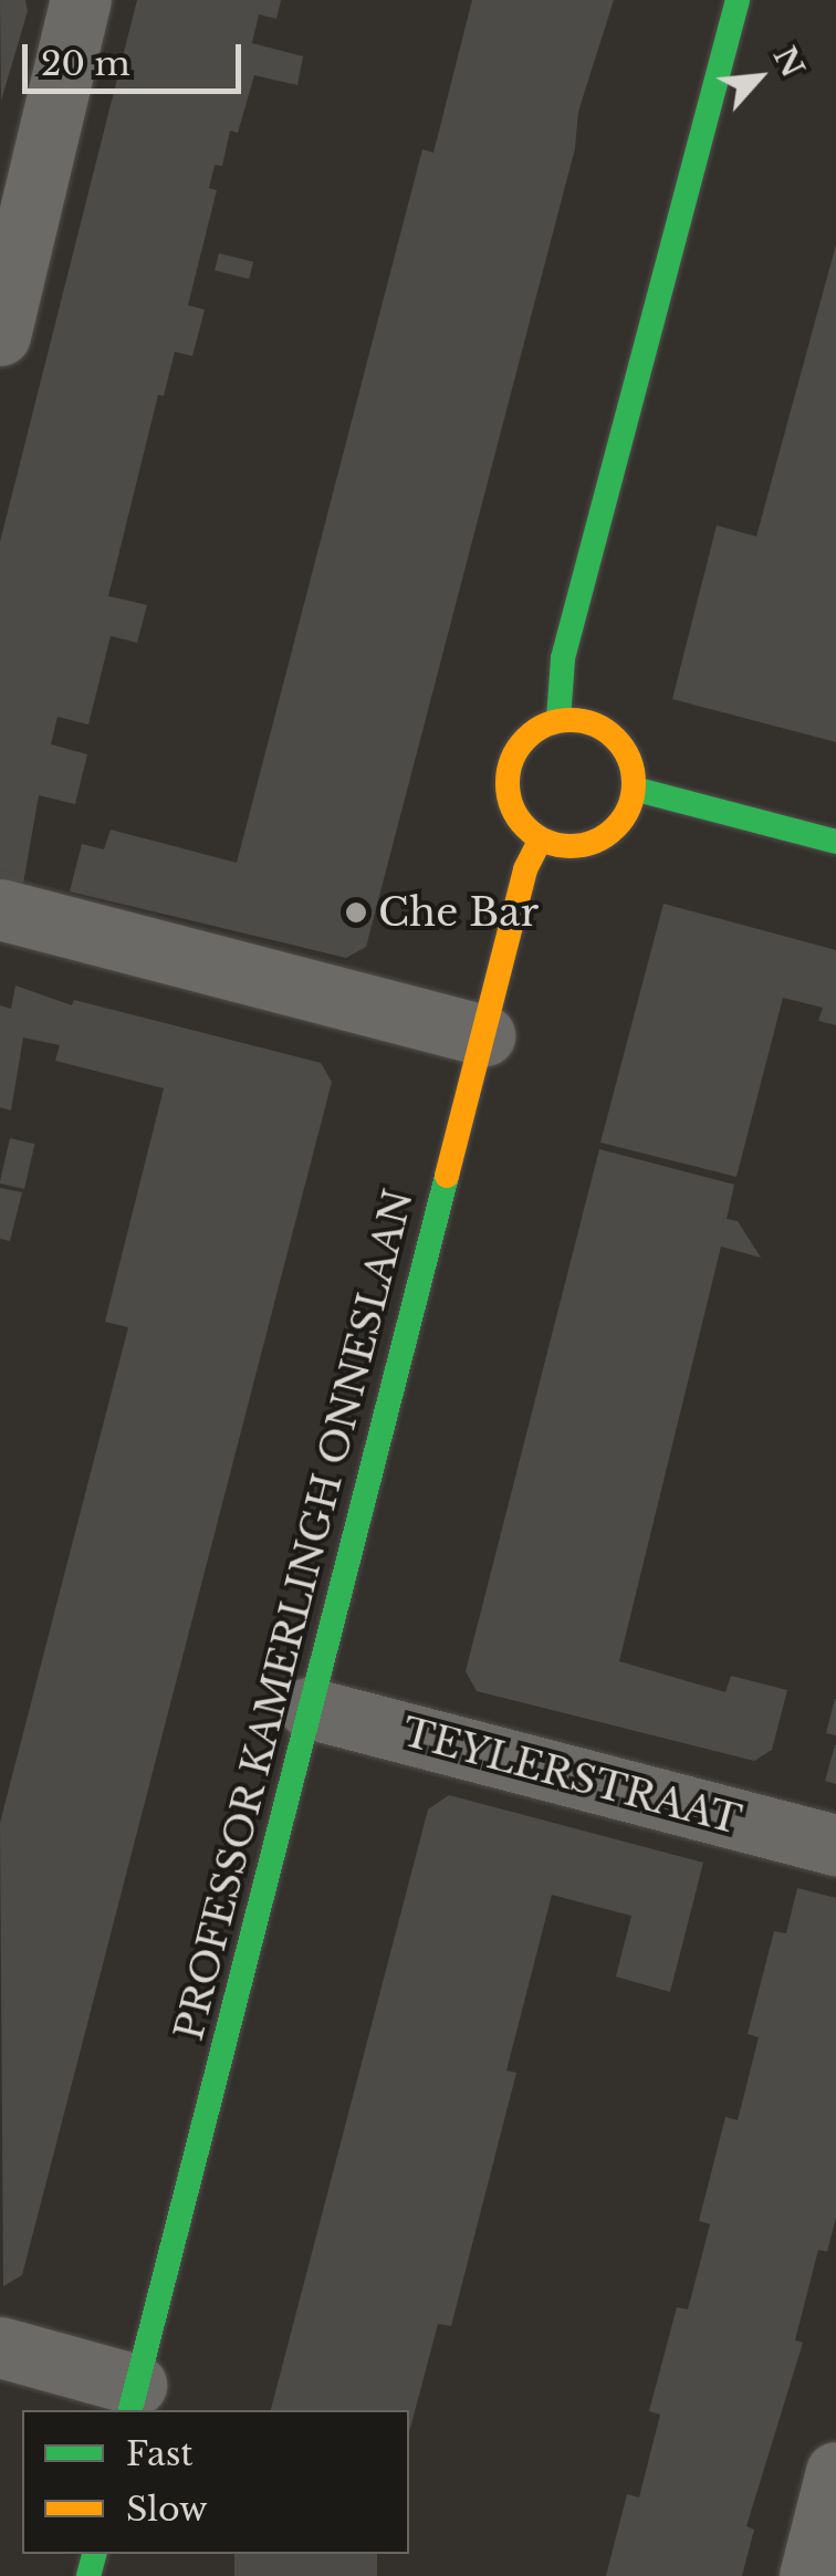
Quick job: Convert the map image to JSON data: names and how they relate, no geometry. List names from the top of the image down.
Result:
{
  "streets": {
    "street": ["PROFESSOR KAMERLINGH ONNESLAAN", "TEYLERSTRAAT"]
  },
  "crossings": [
    ["PROFESSOR KAMERLINGH ONNESLAAN", "TEYLERSTRAAT"]
  ],
  "places": ["Che Bar"],
  "legend": ["Fast", "Slow"],
  "scale_bar": "20 m",
  "north": "top right"
}
